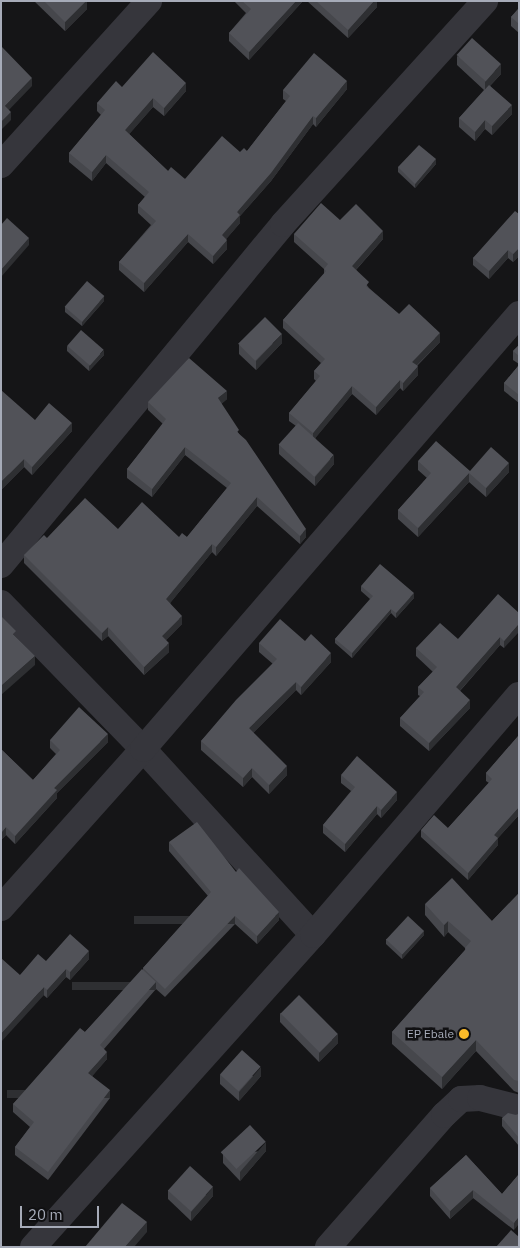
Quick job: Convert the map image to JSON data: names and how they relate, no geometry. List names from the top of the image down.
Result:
{
  "places": ["EP Ebale"],
  "scale_bar": "20 m"
}
